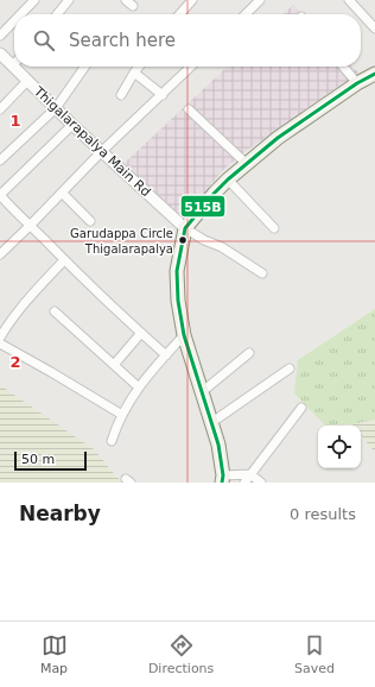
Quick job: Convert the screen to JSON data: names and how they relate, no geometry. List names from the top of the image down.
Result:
{
  "streets": {
    "street": ["Thigalarapalya Main Rd"]
  },
  "places": ["Garudappa Circle Thigalarapalya"],
  "lines": ["transit line 515B"],
  "scale_bar": "50 m",
  "page": {
    "search": "Search here",
    "scale": "50 m",
    "heading": ["Nearby", "0 results"],
    "nav": ["Map", "Directions", "Saved"]
  },
  "grid": {
    "rows": ["1", "2"]
  }
}
